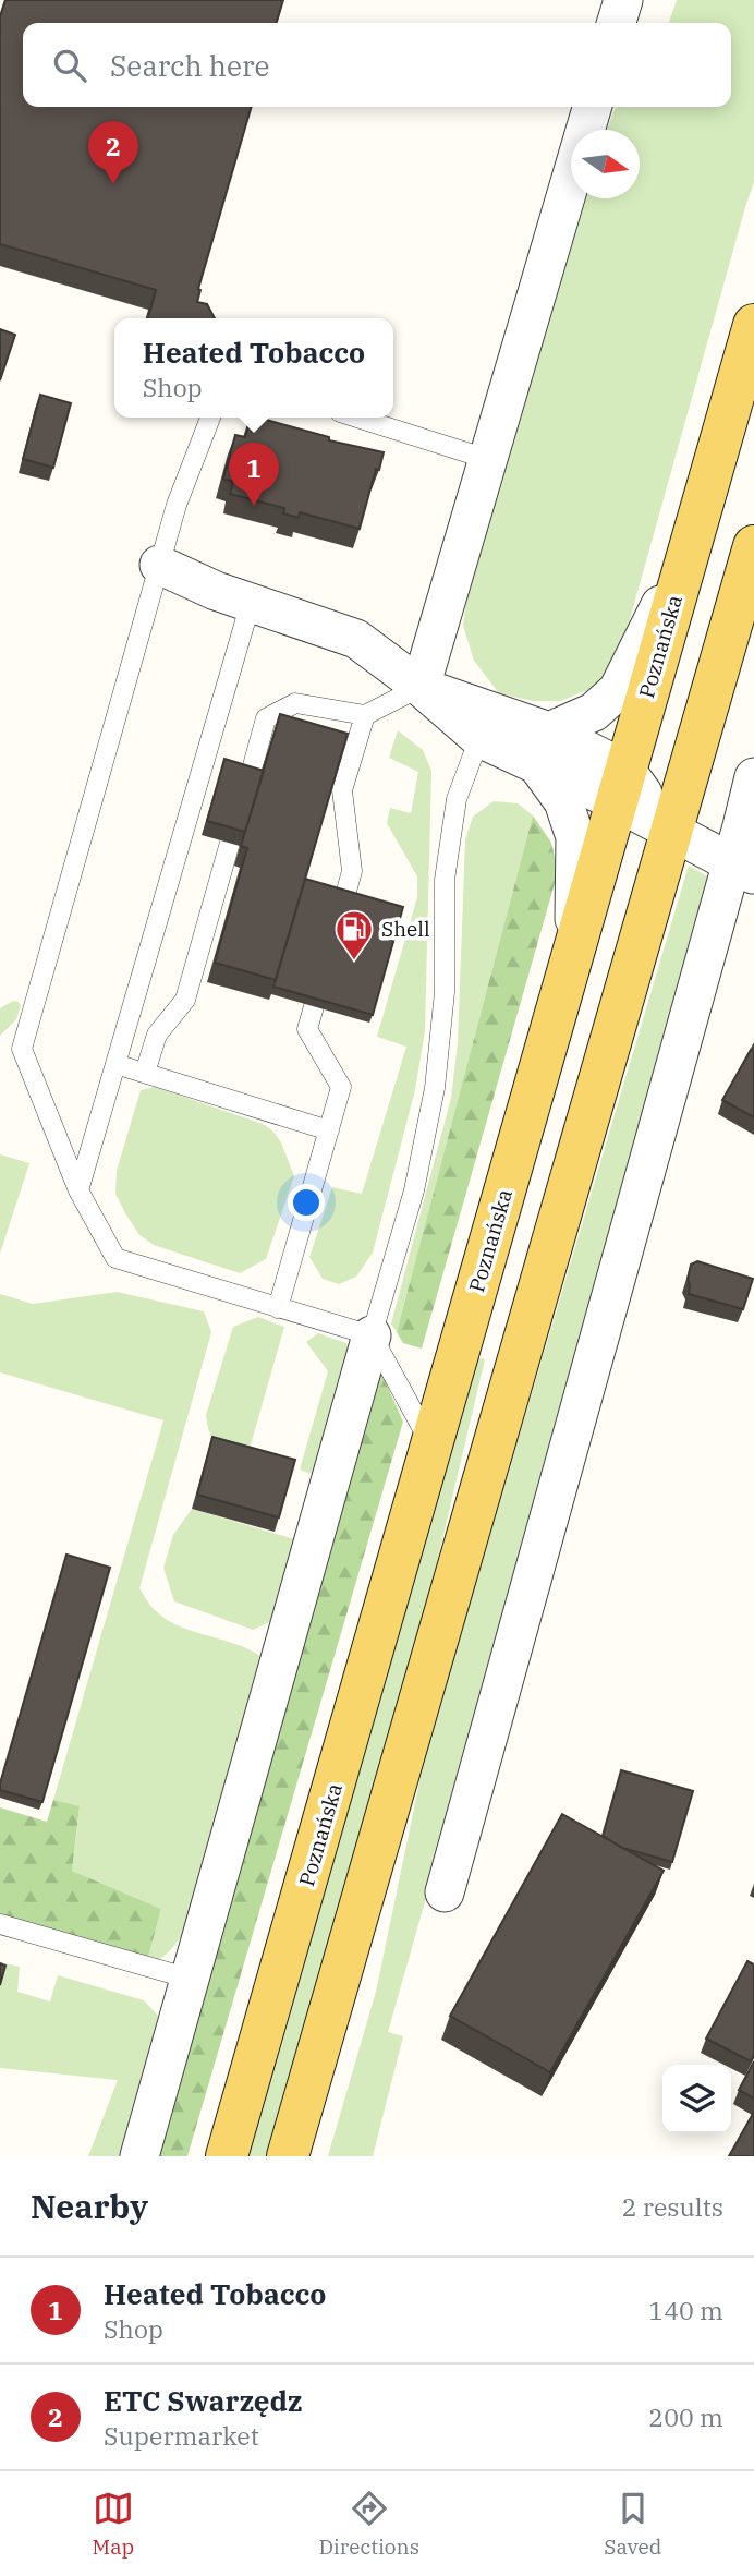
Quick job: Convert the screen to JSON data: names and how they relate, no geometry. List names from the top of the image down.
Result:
{
  "streets": {
    "main road": ["Poznańska"]
  },
  "places": {
    "fuel station": ["Shell"]
  },
  "north": "right",
  "page": {
    "search": "Search here",
    "pins": ["2", "1"],
    "popup": ["Heated Tobacco", "Shop"],
    "heading": ["Nearby", "2 results"],
    "list": [
      {
        "mark": "1",
        "name": "Heated Tobacco",
        "note": "Shop",
        "value": "140 m"
      },
      {
        "mark": "2",
        "name": "ETC Swarzędz",
        "note": "Supermarket",
        "value": "200 m"
      }
    ],
    "nav": ["Map", "Directions", "Saved"]
  }
}
